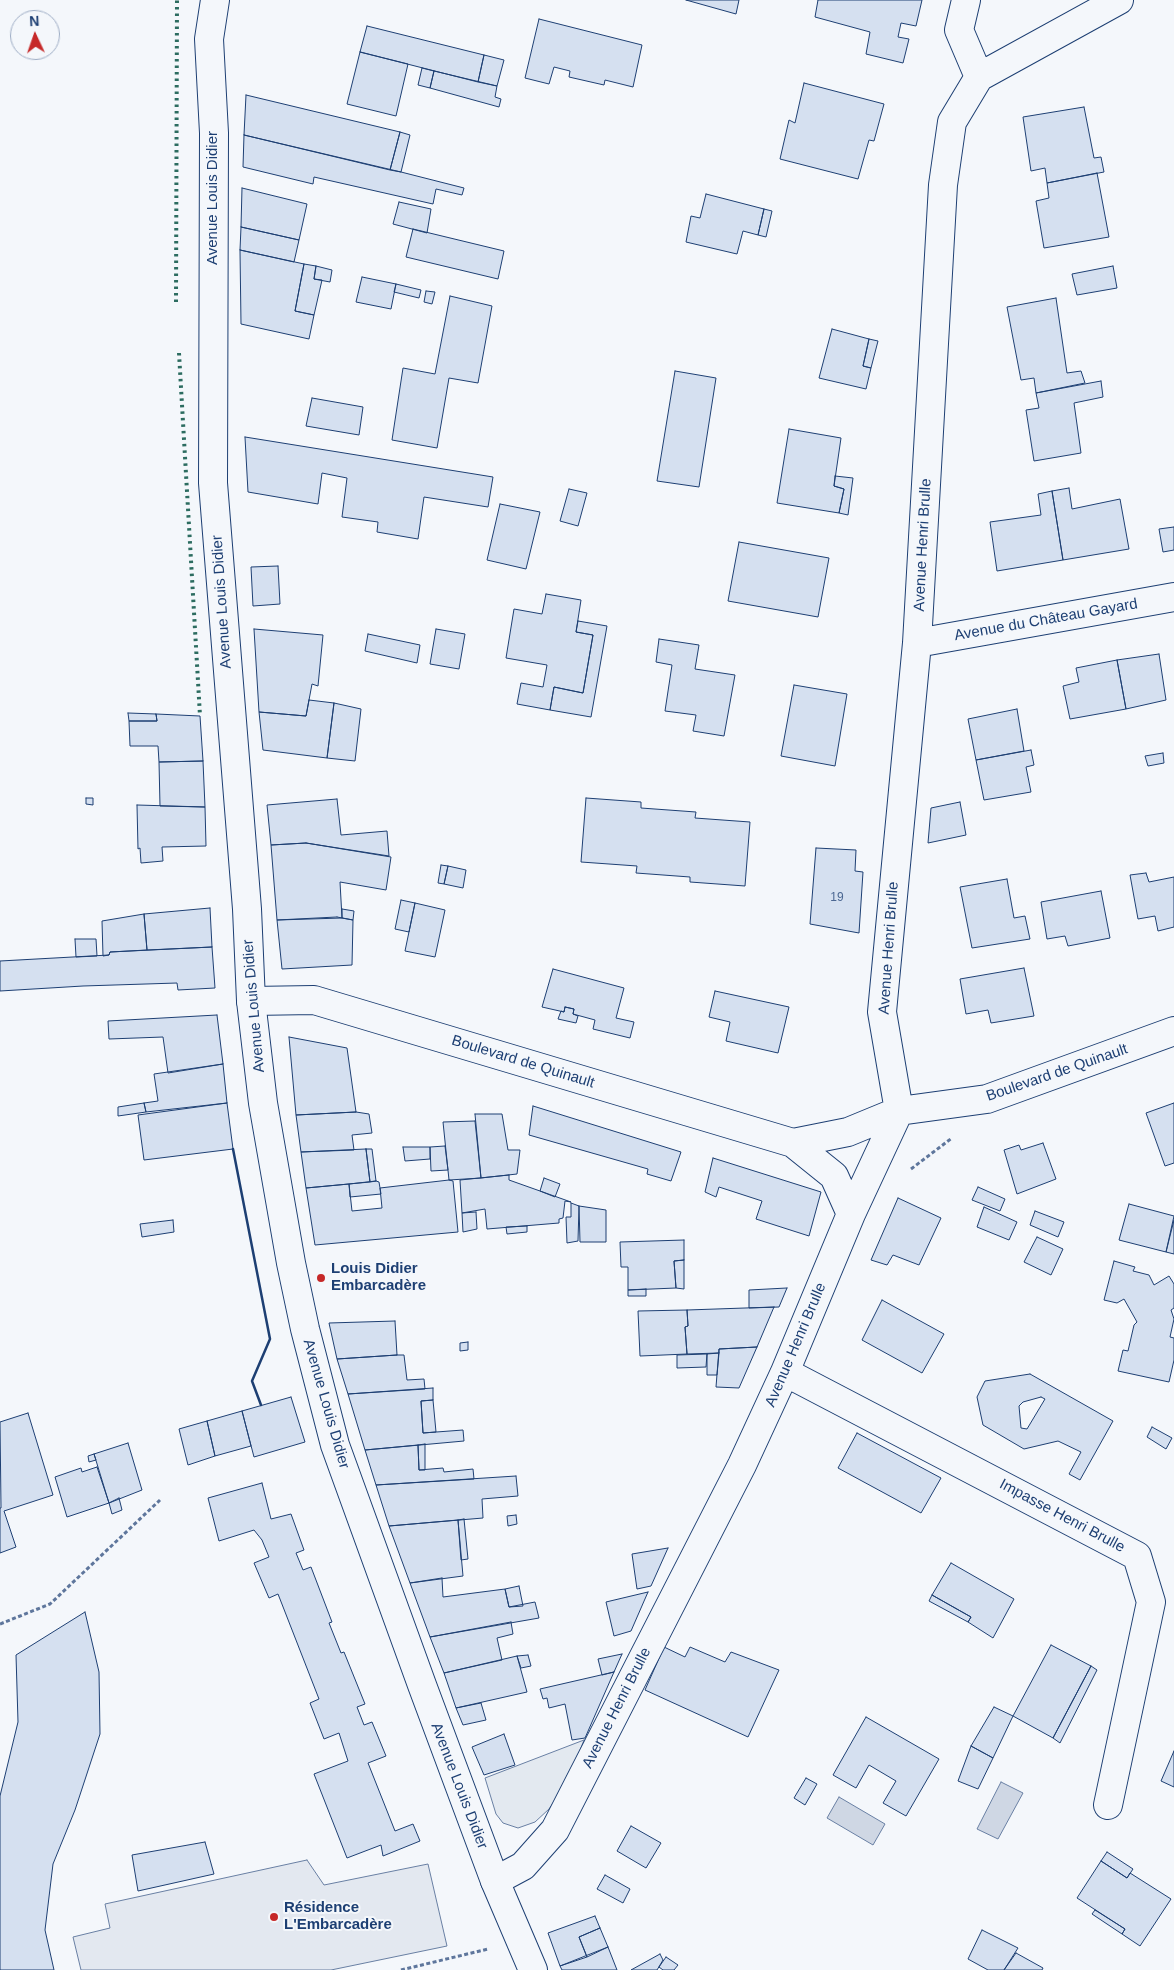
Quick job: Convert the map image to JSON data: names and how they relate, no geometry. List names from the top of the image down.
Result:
{
  "streets": {
    "street": [
      "Avenue Louis Didier",
      "Avenue Henri Brulle",
      "Avenue du Château Gayard",
      "Boulevard de Quinault",
      "Impasse Henri Brulle"
    ]
  },
  "crossings": [
    ["Avenue Louis Didier", "Avenue Henri Brulle"],
    ["Avenue Louis Didier", "Boulevard de Quinault"],
    ["Avenue Henri Brulle", "Avenue du Château Gayard"],
    ["Avenue Henri Brulle", "Boulevard de Quinault"],
    ["Avenue Henri Brulle", "Impasse Henri Brulle"]
  ],
  "places": ["Louis Didier Embarcadère", "Résidence L'Embarcadère"],
  "house_numbers": ["19"],
  "north": "top"
}
